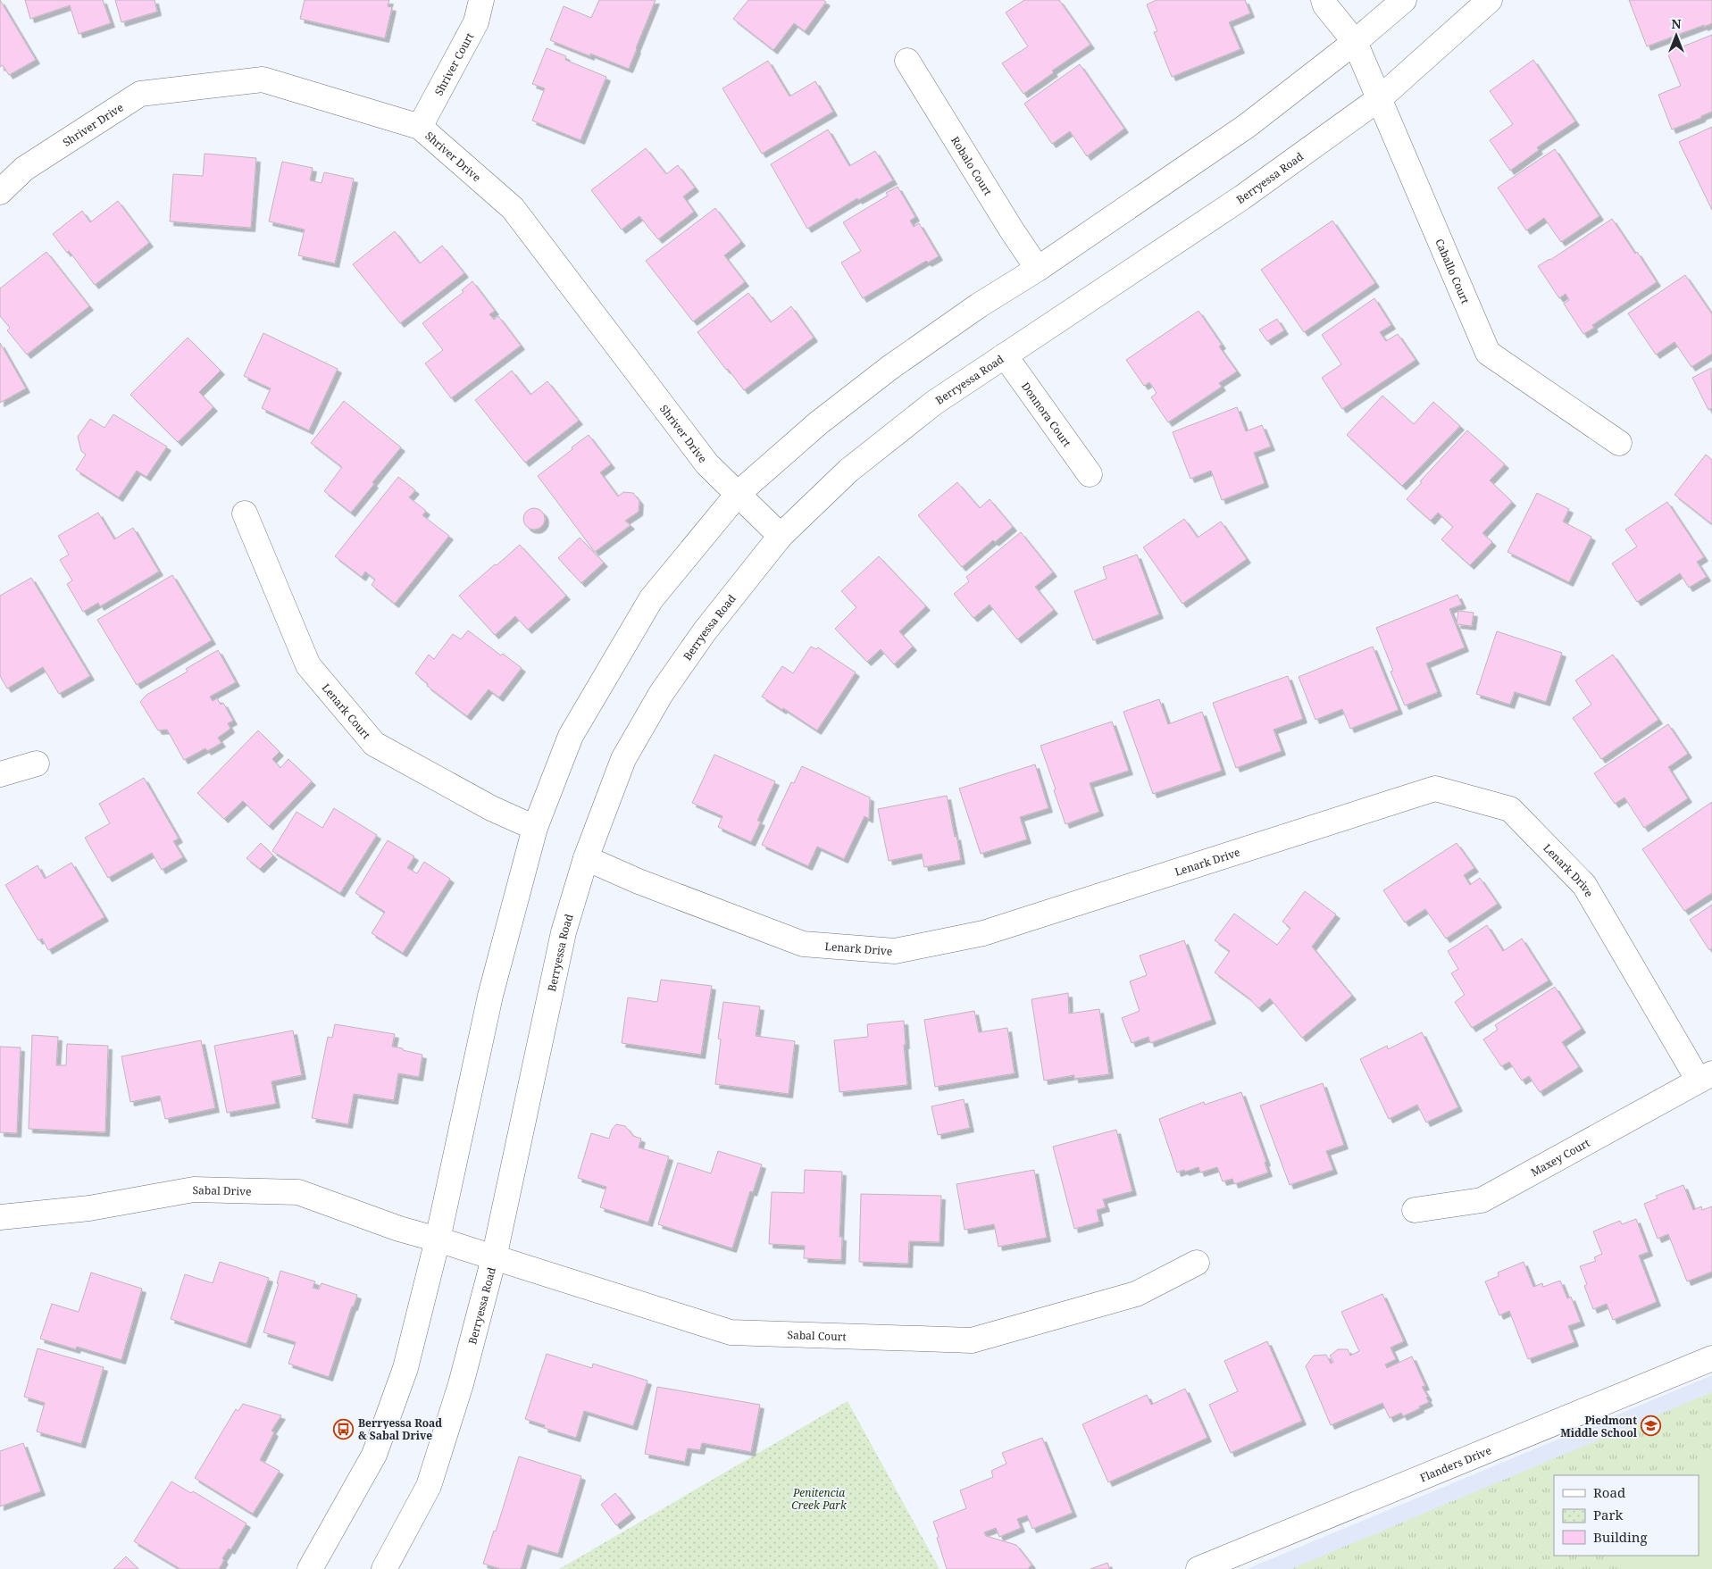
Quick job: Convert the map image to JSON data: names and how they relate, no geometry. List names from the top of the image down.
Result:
{
  "streets": {
    "street": [
      "Shriver Court",
      "Shriver Drive",
      "Robalo Court",
      "Berryessa Road",
      "Caballo Court",
      "Donnora Court",
      "Lenark Court",
      "Lenark Drive",
      "Maxey Court",
      "Sabal Drive",
      "Sabal Court",
      "Flanders Drive"
    ]
  },
  "crossings": [
    ["Shriver Court", "Shriver Drive"],
    ["Shriver Drive", "Berryessa Road"],
    ["Berryessa Road", "Caballo Court"],
    ["Berryessa Road", "Donnora Court"],
    ["Berryessa Road", "Lenark Drive"],
    ["Berryessa Road", "Sabal Court"],
    ["Lenark Drive", "Maxey Court"],
    ["Sabal Drive", "Sabal Court"]
  ],
  "parks": ["Penitencia Creek Park"],
  "places": {
    "school or university": ["Piedmont Middle School"],
    "bus stop": ["Berryessa Road & Sabal Drive"]
  },
  "legend": ["Road", "Park", "Building"],
  "north": "top"
}
